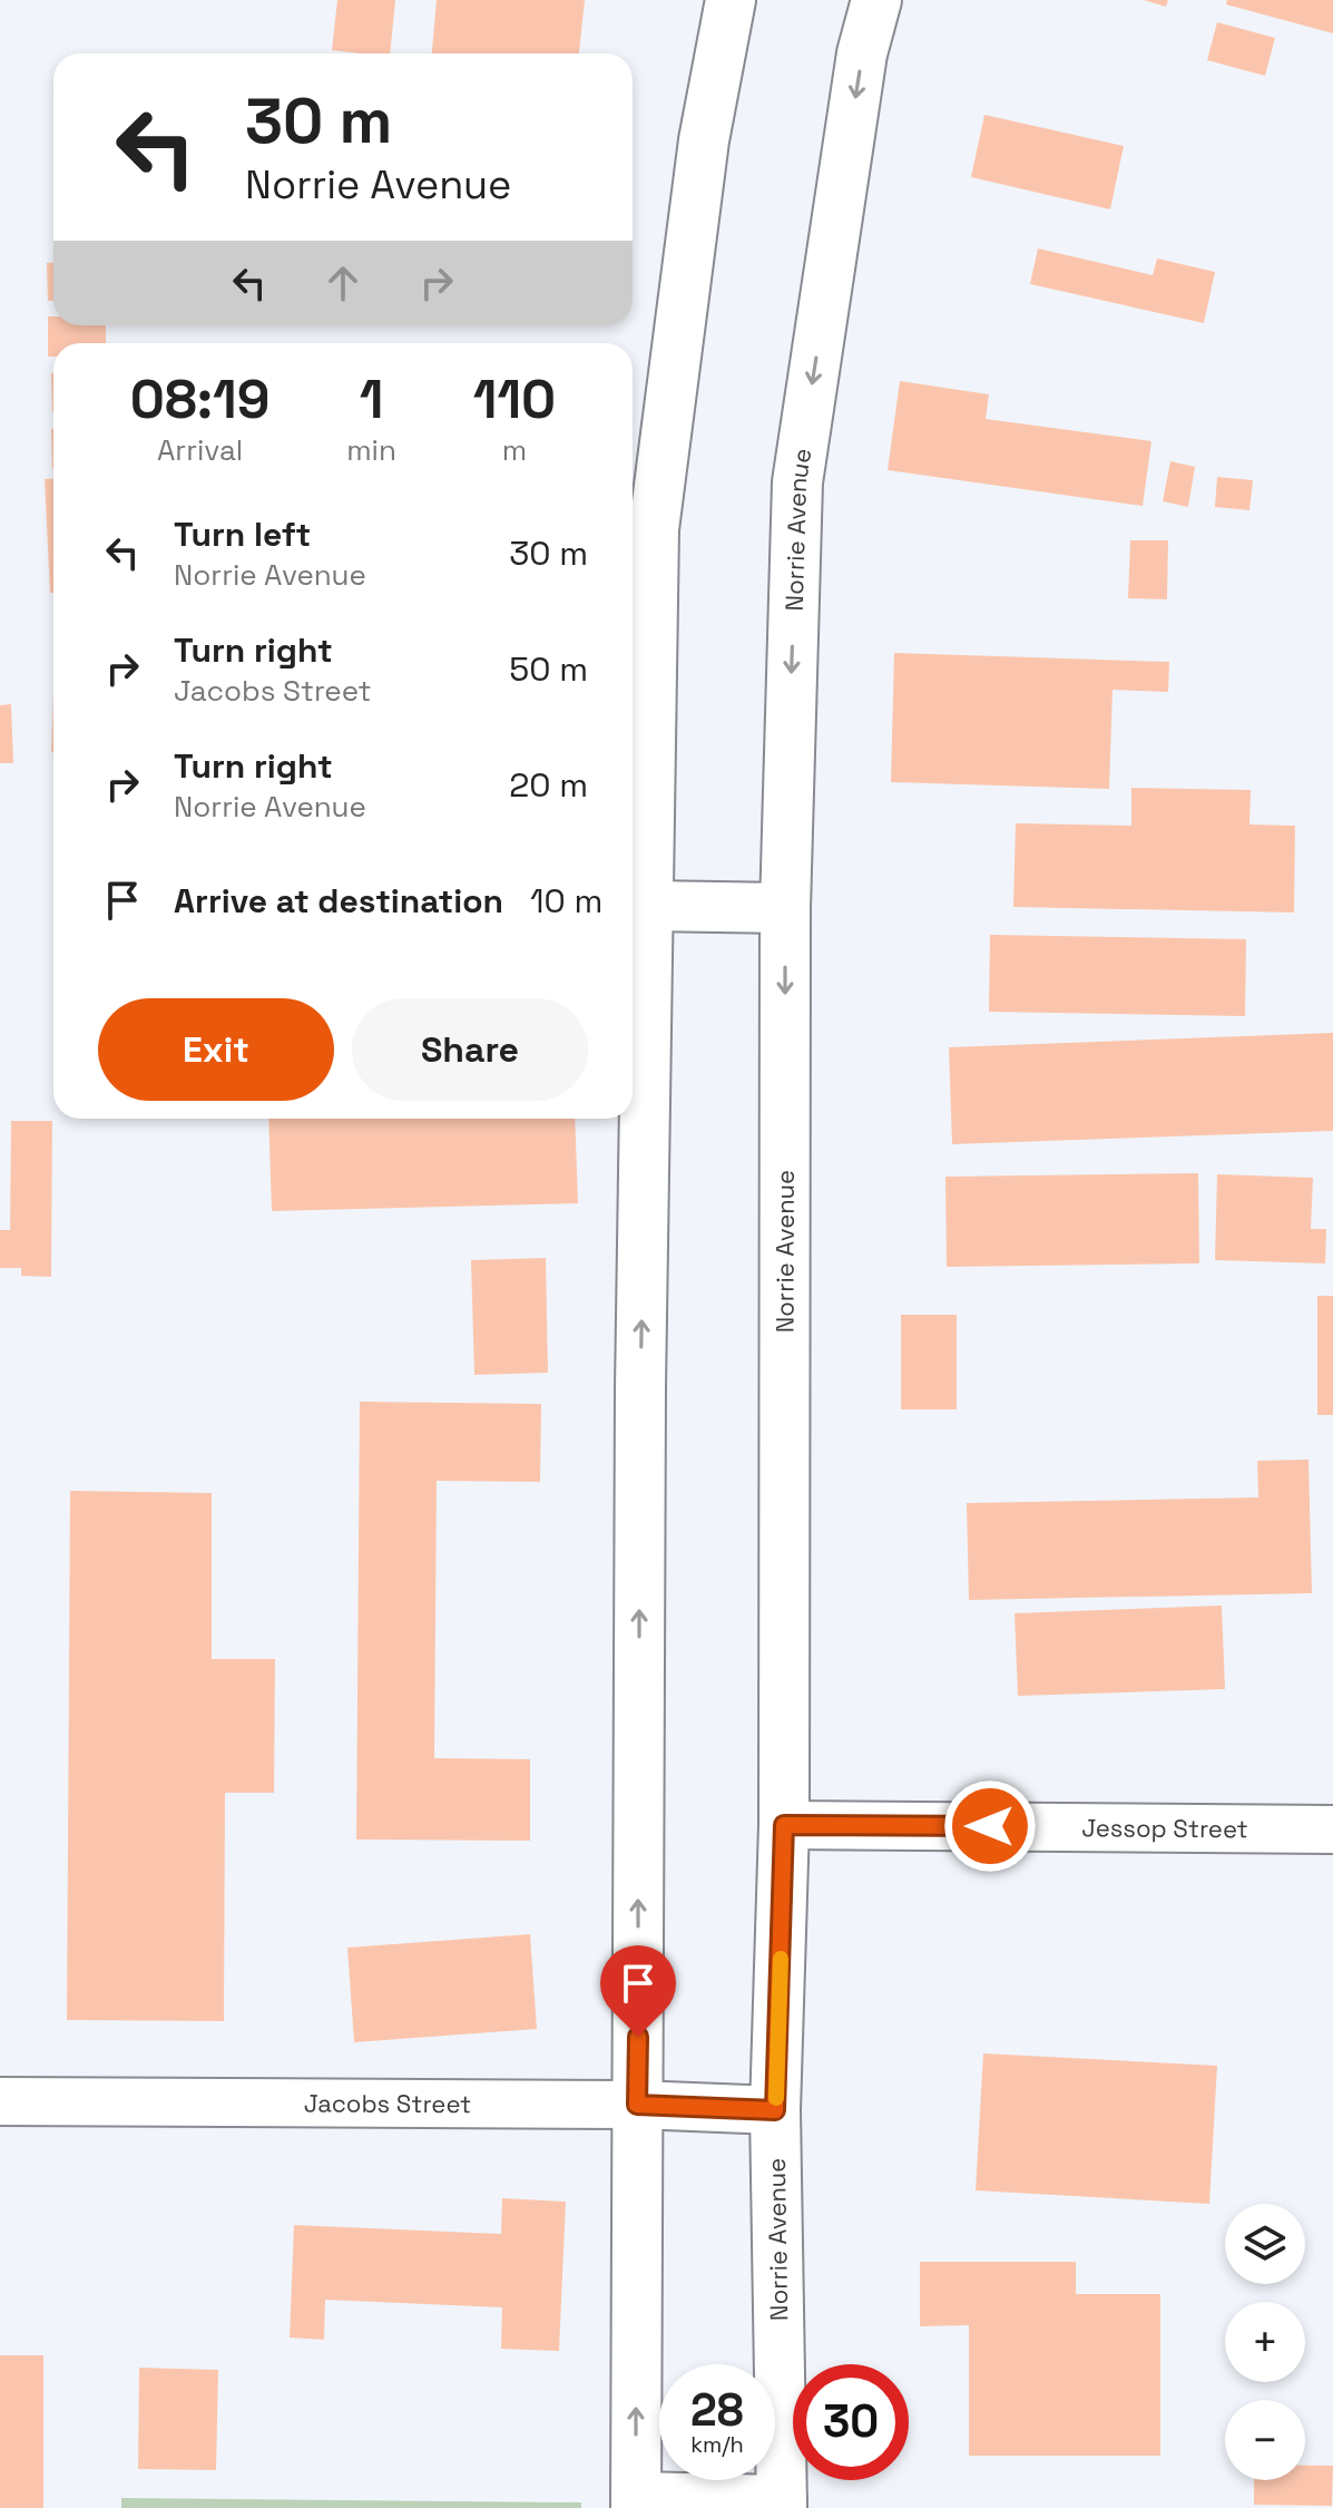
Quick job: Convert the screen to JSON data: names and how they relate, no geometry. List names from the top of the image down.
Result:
{
  "streets": {
    "main road": ["Norrie Avenue"],
    "street": ["Jessop Street", "Jacobs Street"]
  },
  "crossings": [
    ["Norrie Avenue", "Jessop Street"],
    ["Norrie Avenue", "Jacobs Street"]
  ],
  "page": {
    "turn": ["30 m", "Norrie Avenue"],
    "eta": [
      "08:19",
      "Arrival",
      "1",
      "min",
      "110",
      "m"
    ],
    "list": [
      {
        "name": "Turn left",
        "note": "Norrie Avenue",
        "value": "30 m"
      },
      {
        "name": "Turn right",
        "note": "Jacobs Street",
        "value": "50 m"
      },
      {
        "name": "Turn right",
        "note": "Norrie Avenue",
        "value": "20 m"
      },
      {
        "name": "Arrive at destination",
        "value": "10 m"
      }
    ],
    "buttons": ["Exit", "Share"],
    "map_buttons": ["+", "−"],
    "speed": "28 km/h",
    "limit": "30"
  }
}
